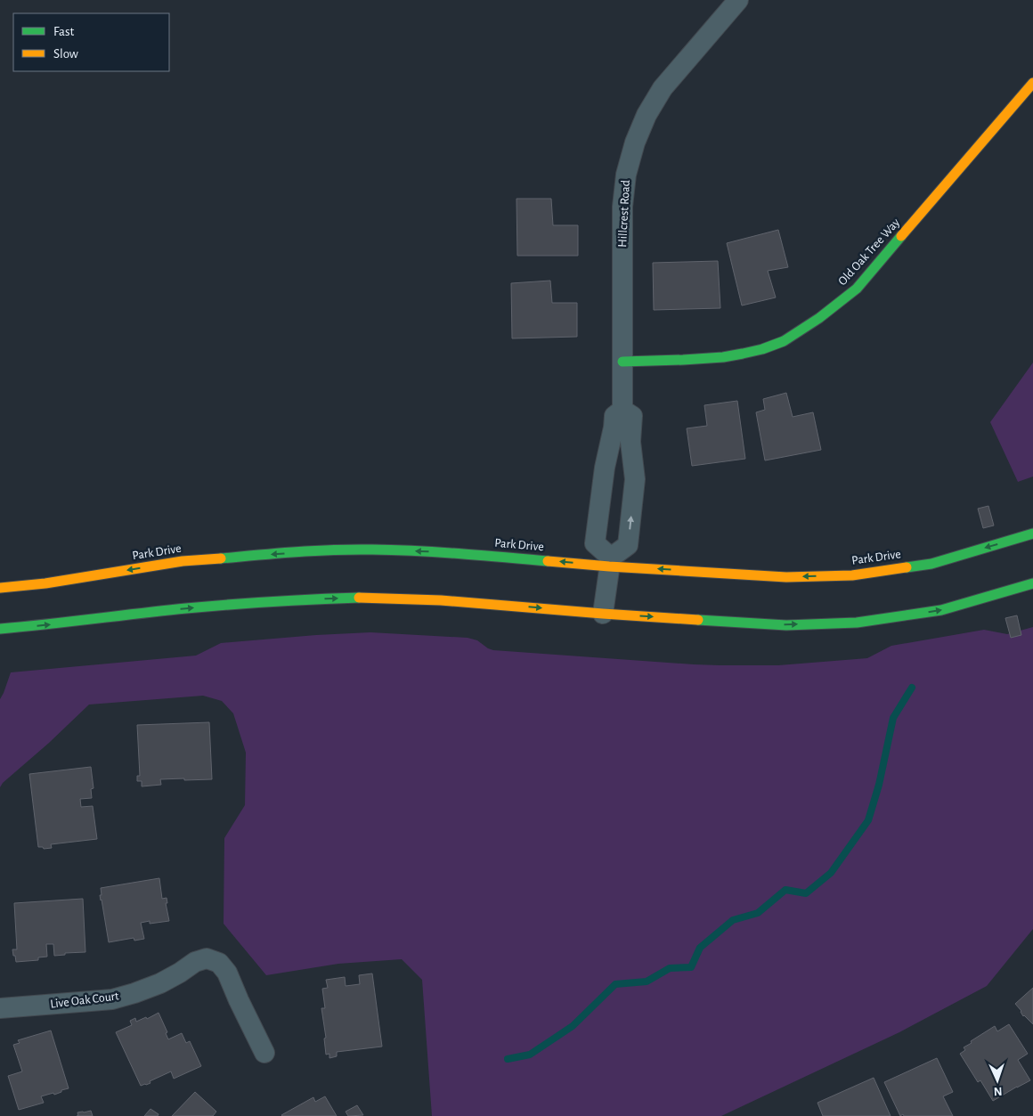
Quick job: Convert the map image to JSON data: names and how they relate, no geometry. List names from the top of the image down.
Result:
{
  "streets": {
    "street": [
      "Hillcrest Road",
      "Old Oak Tree Way",
      "Park Drive",
      "Live Oak Court"
    ]
  },
  "crossings": [
    ["Hillcrest Road", "Old Oak Tree Way"],
    ["Hillcrest Road", "Park Drive"]
  ],
  "legend": ["Fast", "Slow"],
  "north": "bottom"
}
